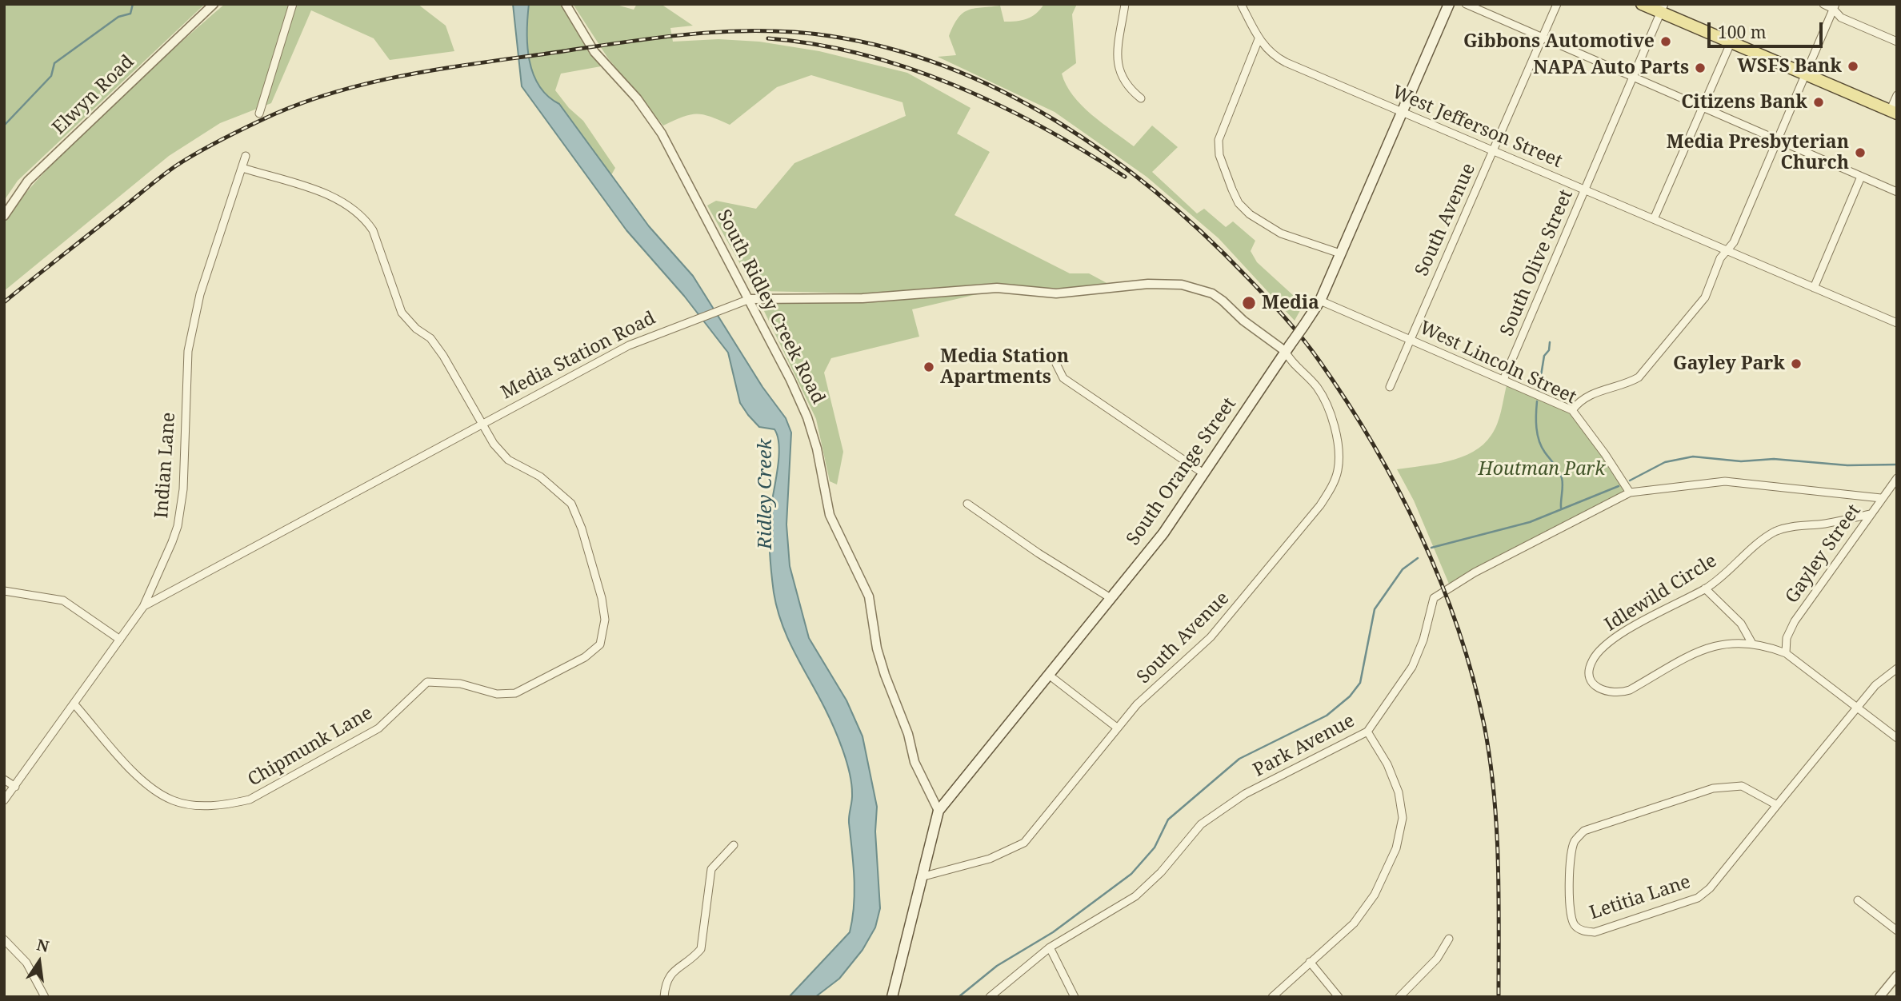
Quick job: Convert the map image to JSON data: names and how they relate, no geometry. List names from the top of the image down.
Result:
{
  "streets": {
    "main road": ["South Orange Street"],
    "street": [
      "Elwyn Road",
      "West Jefferson Street",
      "South Avenue",
      "South Olive Street",
      "South Ridley Creek Road",
      "Media Station Road",
      "West Lincoln Street",
      "Indian Lane",
      "Gayley Street",
      "Idlewild Circle",
      "Park Avenue",
      "Chipmunk Lane",
      "Letitia Lane"
    ]
  },
  "crossings": [
    ["West Jefferson Street", "South Avenue"],
    ["West Jefferson Street", "South Olive Street"],
    ["West Jefferson Street", "South Orange Street"],
    ["South Avenue", "Media Station Road"],
    ["South Avenue", "West Lincoln Street"],
    ["South Avenue", "South Orange Street"],
    ["South Olive Street", "West Lincoln Street"],
    ["South Ridley Creek Road", "Media Station Road"],
    ["South Ridley Creek Road", "South Orange Street"],
    ["Media Station Road", "Indian Lane"],
    ["Media Station Road", "South Orange Street"],
    ["Media Station Road", "Chipmunk Lane"],
    ["West Lincoln Street", "South Orange Street"],
    ["West Lincoln Street", "Park Avenue"],
    ["Indian Lane", "Chipmunk Lane"],
    ["Gayley Street", "Idlewild Circle"],
    ["Idlewild Circle", "Letitia Lane"]
  ],
  "water": ["Ridley Creek"],
  "parks": ["Houtman Park"],
  "places": [
    "Gibbons Automotive",
    "WSFS Bank",
    "NAPA Auto Parts",
    "Citizens Bank",
    "Media Presbyterian Church",
    "Media",
    "Gayley Park",
    "Media Station Apartments"
  ],
  "scale_bar": "100 m",
  "north": "top"
}
